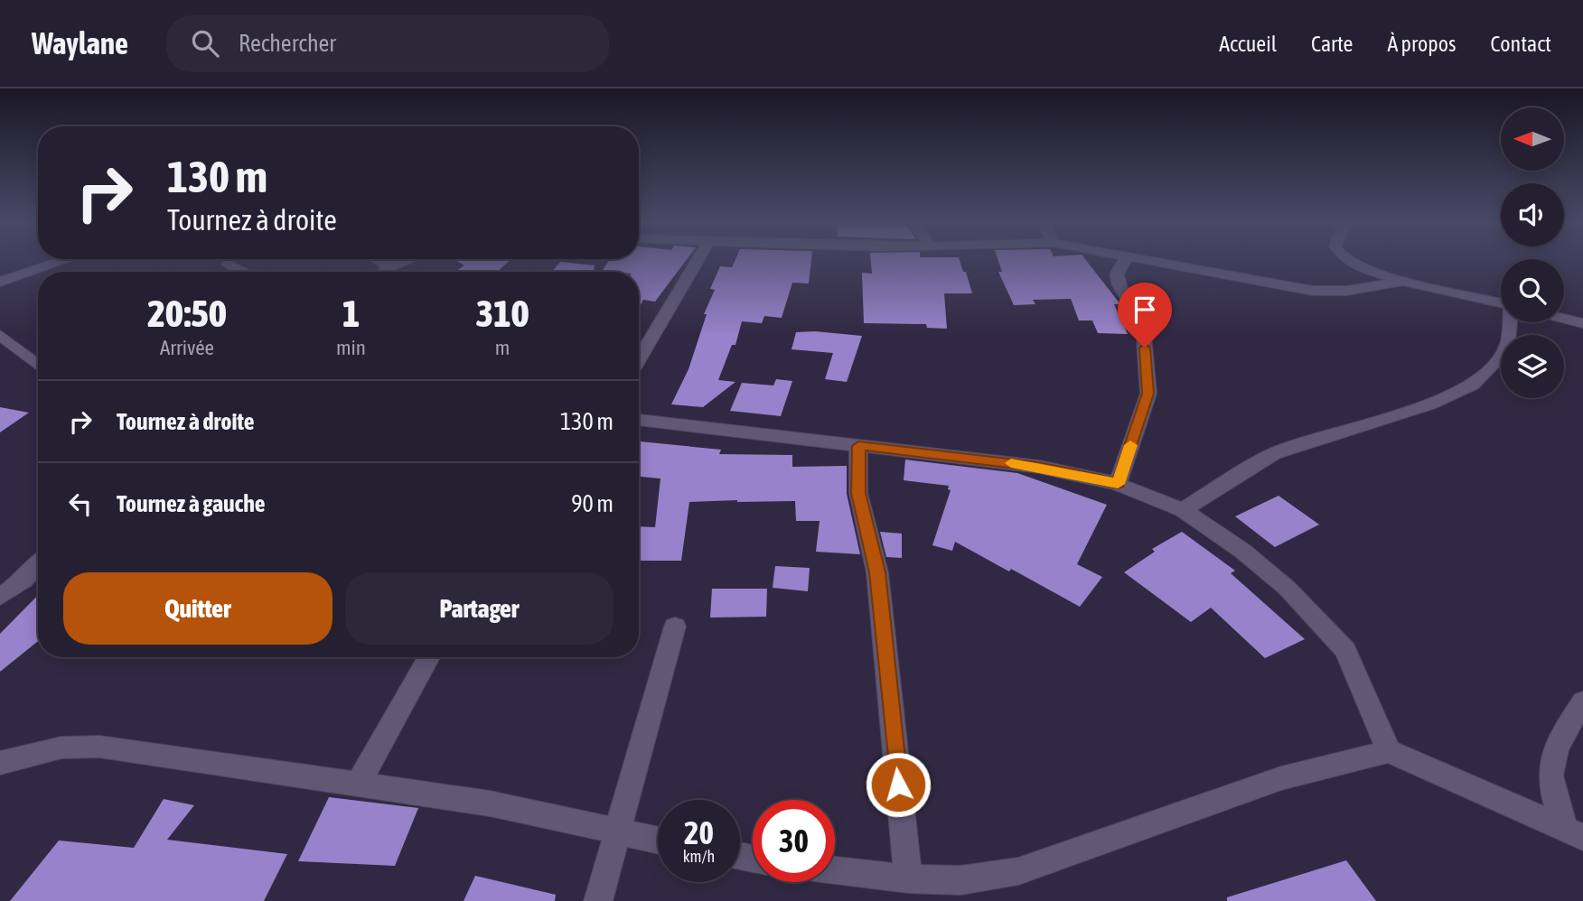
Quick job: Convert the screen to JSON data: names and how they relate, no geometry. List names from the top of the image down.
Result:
{
  "north": "left",
  "page": {
    "header": "Waylane",
    "search": "Rechercher",
    "nav": [
      "Accueil",
      "Carte",
      "À propos",
      "Contact"
    ],
    "turn": ["130 m", "Tournez à droite"],
    "eta": [
      "20:50",
      "Arrivée",
      "1",
      "min",
      "310",
      "m"
    ],
    "list": [
      {
        "name": "Tournez à droite",
        "value": "130 m"
      },
      {
        "name": "Tournez à gauche",
        "value": "90 m"
      }
    ],
    "buttons": ["Quitter", "Partager"],
    "speed": "20 km/h",
    "limit": "30"
  }
}
